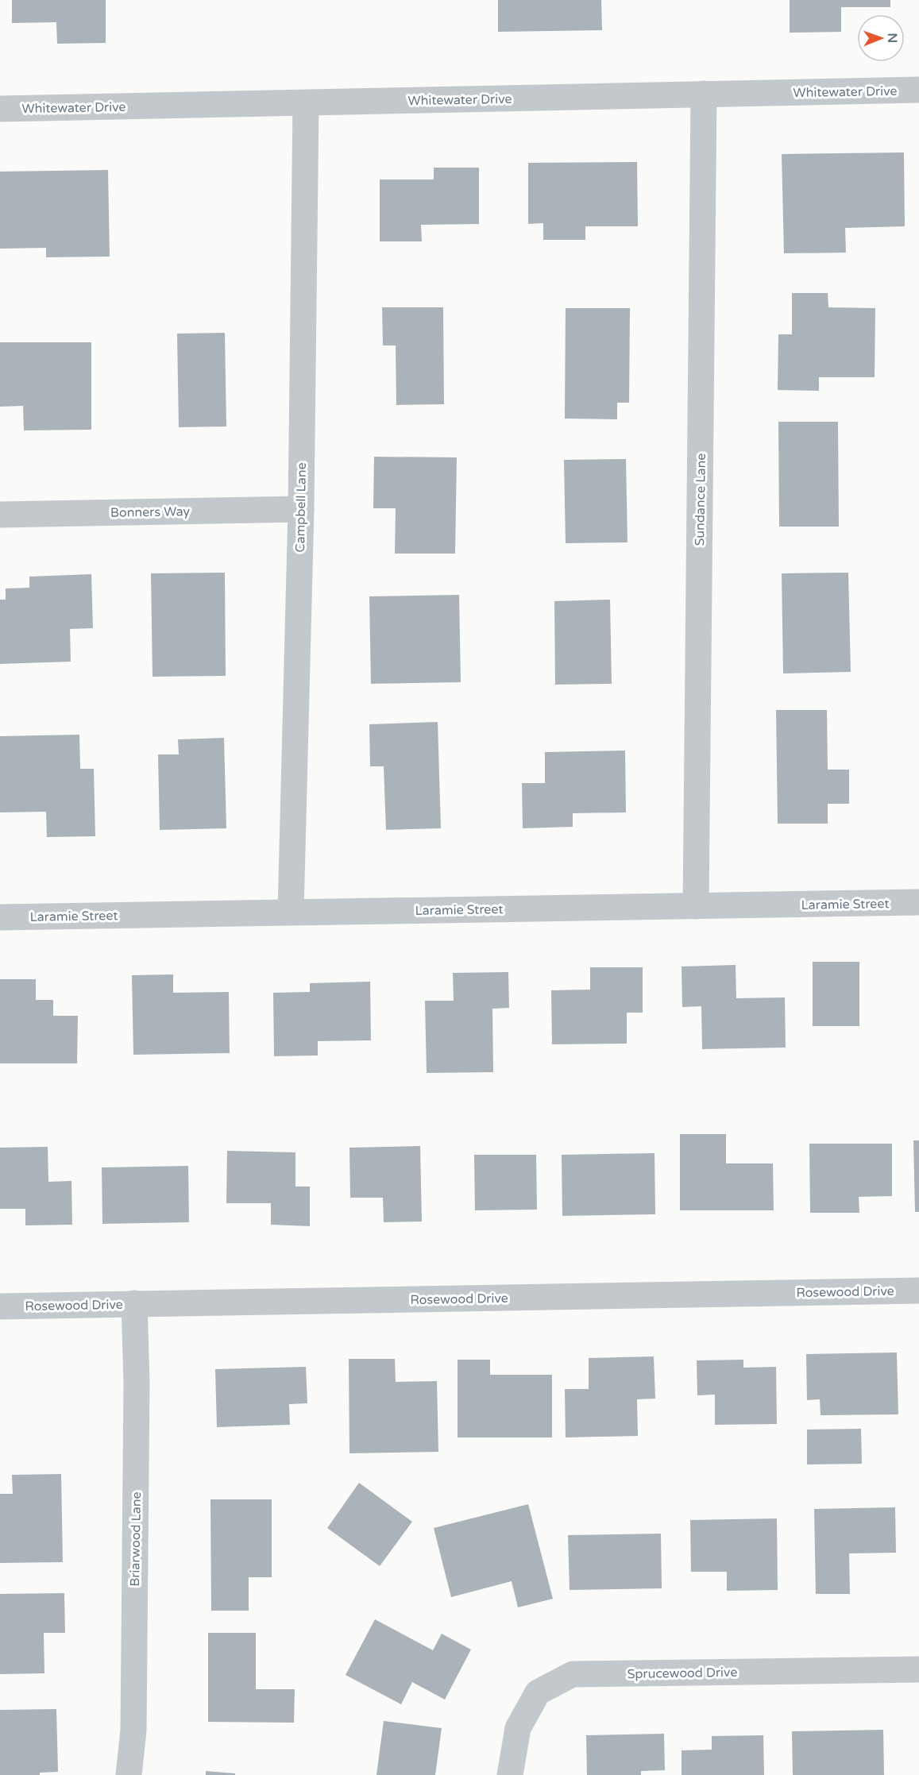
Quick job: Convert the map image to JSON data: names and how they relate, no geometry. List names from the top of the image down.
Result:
{
  "streets": {
    "street": [
      "Whitewater Drive",
      "Sundance Lane",
      "Campbell Lane",
      "Bonners Way",
      "Laramie Street",
      "Rosewood Drive",
      "Briarwood Lane",
      "Sprucewood Drive"
    ]
  },
  "crossings": [
    ["Whitewater Drive", "Sundance Lane"],
    ["Whitewater Drive", "Campbell Lane"],
    ["Sundance Lane", "Laramie Street"],
    ["Campbell Lane", "Bonners Way"],
    ["Campbell Lane", "Laramie Street"],
    ["Rosewood Drive", "Briarwood Lane"]
  ],
  "north": "right"
}
